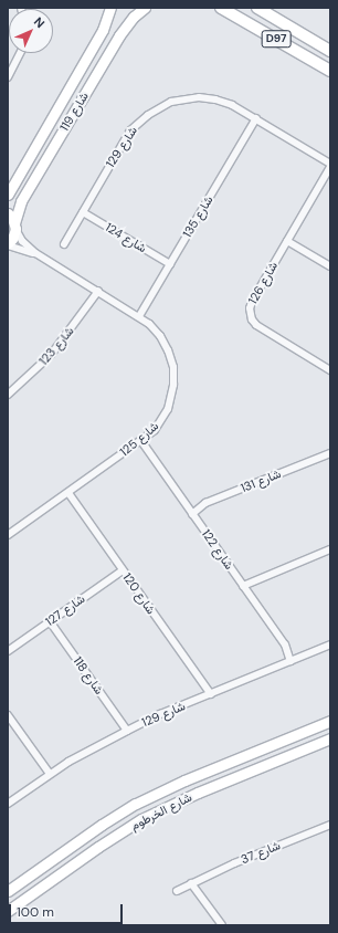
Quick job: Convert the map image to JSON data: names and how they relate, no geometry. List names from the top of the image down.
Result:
{
  "streets": {
    "main road": ["D97", "شارع 119", "شارع الخرطوم"],
    "street": [
      "شارع 129",
      "شارع 135",
      "شارع 124",
      "شارع 126",
      "شارع 123",
      "شارع 125",
      "شارع 131",
      "شارع 122",
      "شارع 120",
      "شارع 127",
      "شارع 118",
      "شارع 37"
    ]
  },
  "crossings": [
    ["شارع 119", "شارع 125"],
    ["شارع 129", "شارع 135"],
    ["شارع 129", "شارع 124"],
    ["شارع 129", "شارع 122"],
    ["شارع 129", "شارع 120"],
    ["شارع 129", "شارع 118"],
    ["شارع 135", "شارع 124"],
    ["شارع 135", "شارع 125"],
    ["شارع 123", "شارع 125"],
    ["شارع 125", "شارع 122"],
    ["شارع 125", "شارع 120"],
    ["شارع 131", "شارع 122"],
    ["شارع 120", "شارع 127"],
    ["شارع 127", "شارع 118"]
  ],
  "scale_bar": "100 m",
  "north": "top right"
}
